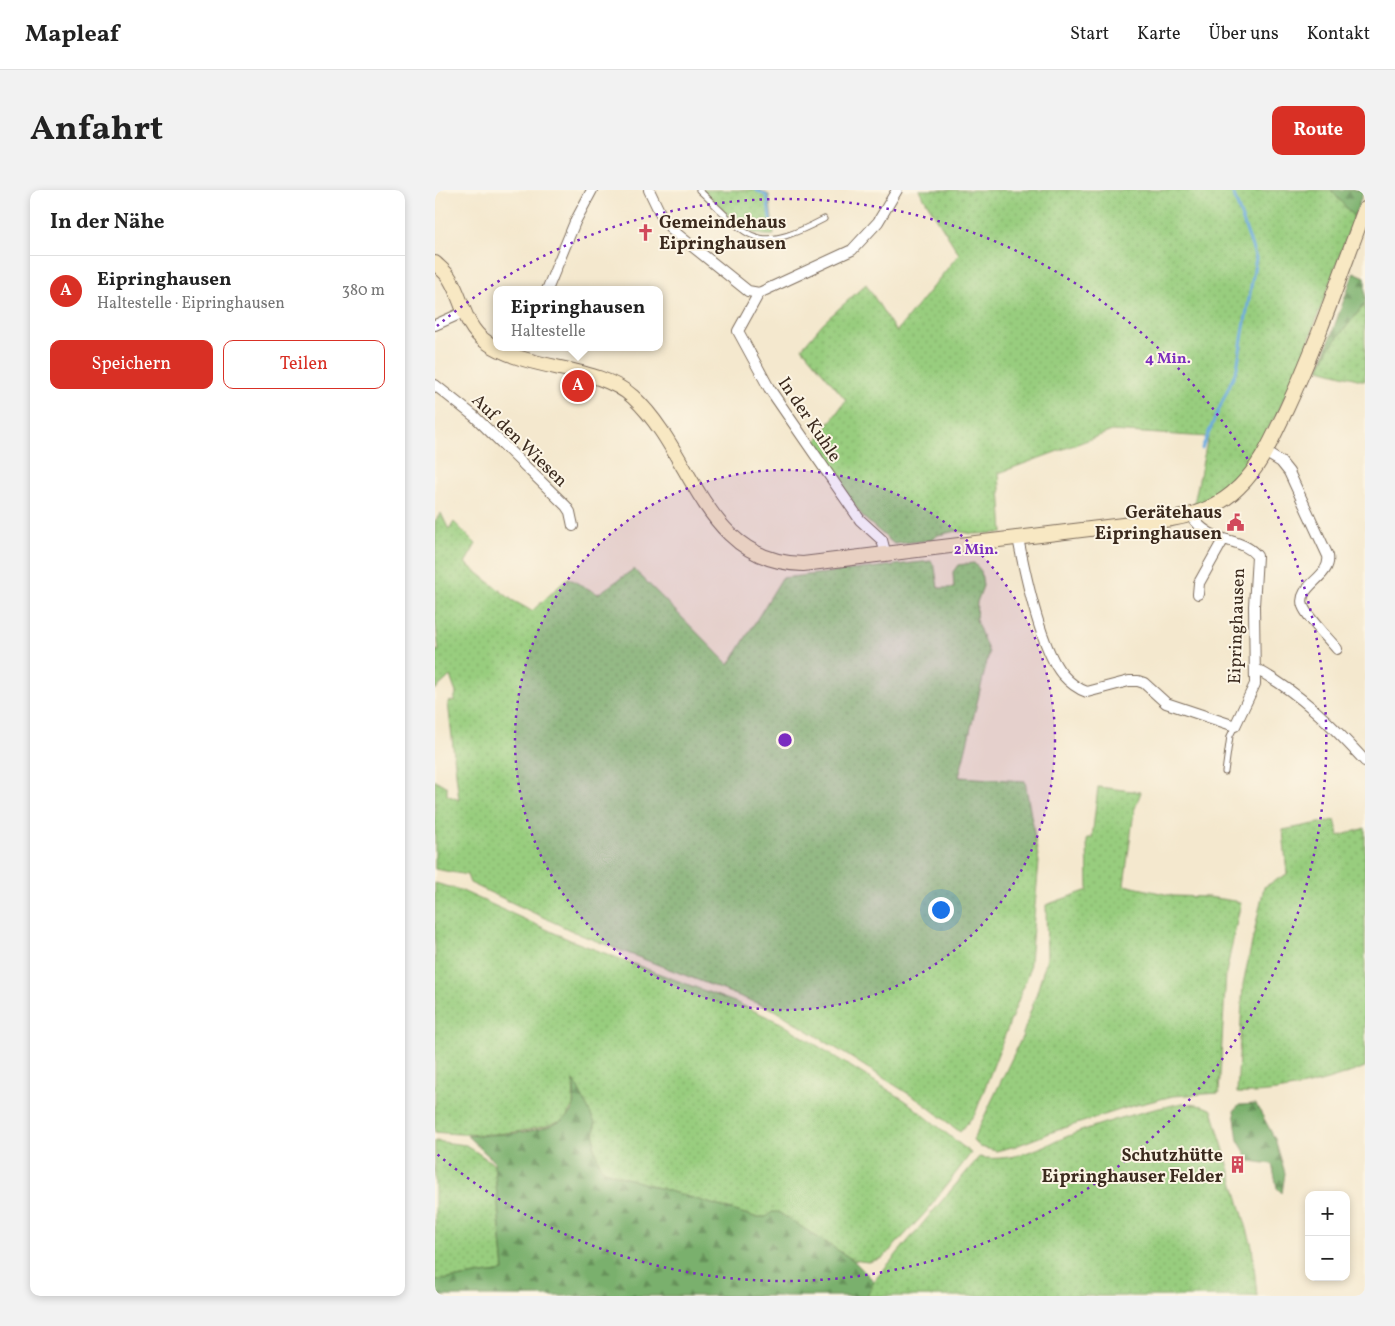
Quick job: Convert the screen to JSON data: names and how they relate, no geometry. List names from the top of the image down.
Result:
{
  "streets": {
    "street": ["In der Kuhle", "Auf den Wiesen", "Eipringhausen"]
  },
  "places": {
    "church": ["Gemeindehaus Eipringhausen"],
    "public building": ["Gerätehaus Eipringhausen"],
    "building": ["Schutzhütte Eipringhauser Felder"]
  },
  "page": {
    "header": "Mapleaf",
    "nav": [
      "Start",
      "Karte",
      "Über uns",
      "Kontakt"
    ],
    "title": "Anfahrt",
    "buttons": [
      "Route",
      ["Speichern", "Teilen"]
    ],
    "heading": "In der Nähe",
    "list": [
      {
        "mark": "A",
        "name": "Eipringhausen",
        "note": "Haltestelle · Eipringhausen",
        "value": "380 m"
      }
    ],
    "popup": ["Eipringhausen", "Haltestelle"],
    "pins": "A",
    "map_buttons": ["+", "−"]
  },
  "rings": ["4 Min.", "2 Min."]
}
